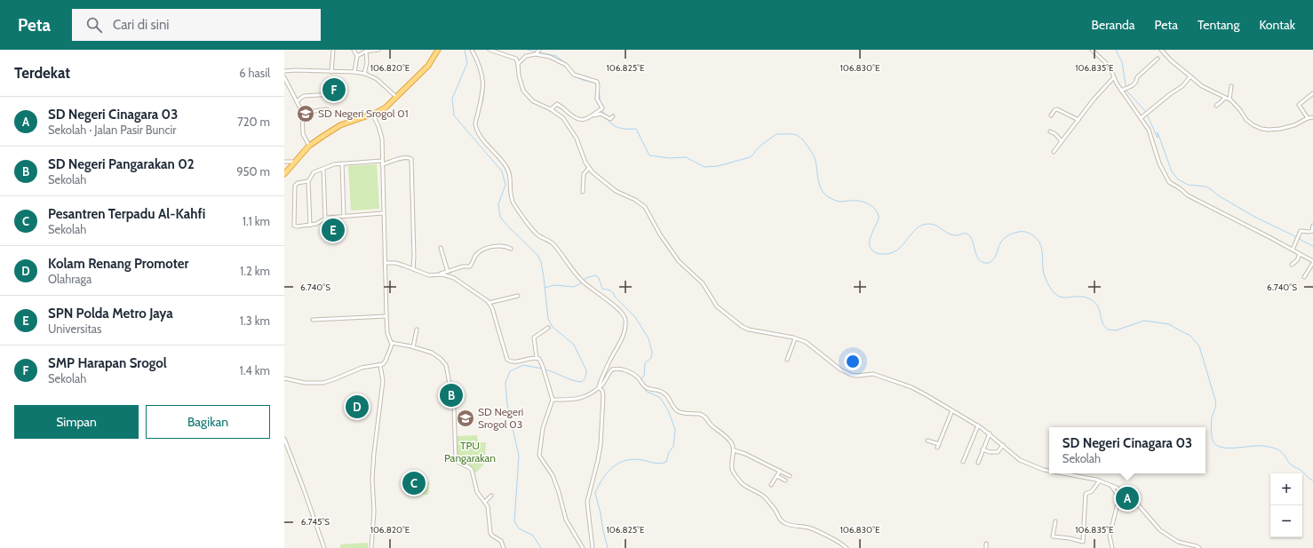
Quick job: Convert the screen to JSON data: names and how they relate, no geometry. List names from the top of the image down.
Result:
{
  "parks": ["TPU Pangarakan"],
  "places": {
    "school or university": ["SD Negeri Srogol 01", "SD Negeri Srogol 03"]
  },
  "page": {
    "header": "Peta",
    "search": "Cari di sini",
    "nav": [
      "Beranda",
      "Peta",
      "Tentang",
      "Kontak"
    ],
    "heading": ["Terdekat", "6 hasil"],
    "pins": [
      "F",
      "E",
      "B",
      "D",
      "C",
      "A"
    ],
    "list": [
      {
        "mark": "A",
        "name": "SD Negeri Cinagara 03",
        "note": "Sekolah · Jalan Pasir Buncir",
        "value": "720 m"
      },
      {
        "mark": "B",
        "name": "SD Negeri Pangarakan 02",
        "note": "Sekolah",
        "value": "950 m"
      },
      {
        "mark": "C",
        "name": "Pesantren Terpadu Al-Kahfi",
        "note": "Sekolah",
        "value": "1.1 km"
      },
      {
        "mark": "D",
        "name": "Kolam Renang Promoter",
        "note": "Olahraga",
        "value": "1.2 km"
      },
      {
        "mark": "E",
        "name": "SPN Polda Metro Jaya",
        "note": "Universitas",
        "value": "1.3 km"
      },
      {
        "mark": "F",
        "name": "SMP Harapan Srogol",
        "note": "Sekolah",
        "value": "1.4 km"
      }
    ],
    "buttons": ["Simpan", "Bagikan"],
    "popup": ["SD Negeri Cinagara 03", "Sekolah"],
    "map_buttons": ["+", "−"]
  },
  "coordinates": [
    "106.820°E",
    "106.825°E",
    "106.830°E",
    "106.835°E",
    "6.740°S",
    "6.745°S"
  ]
}
